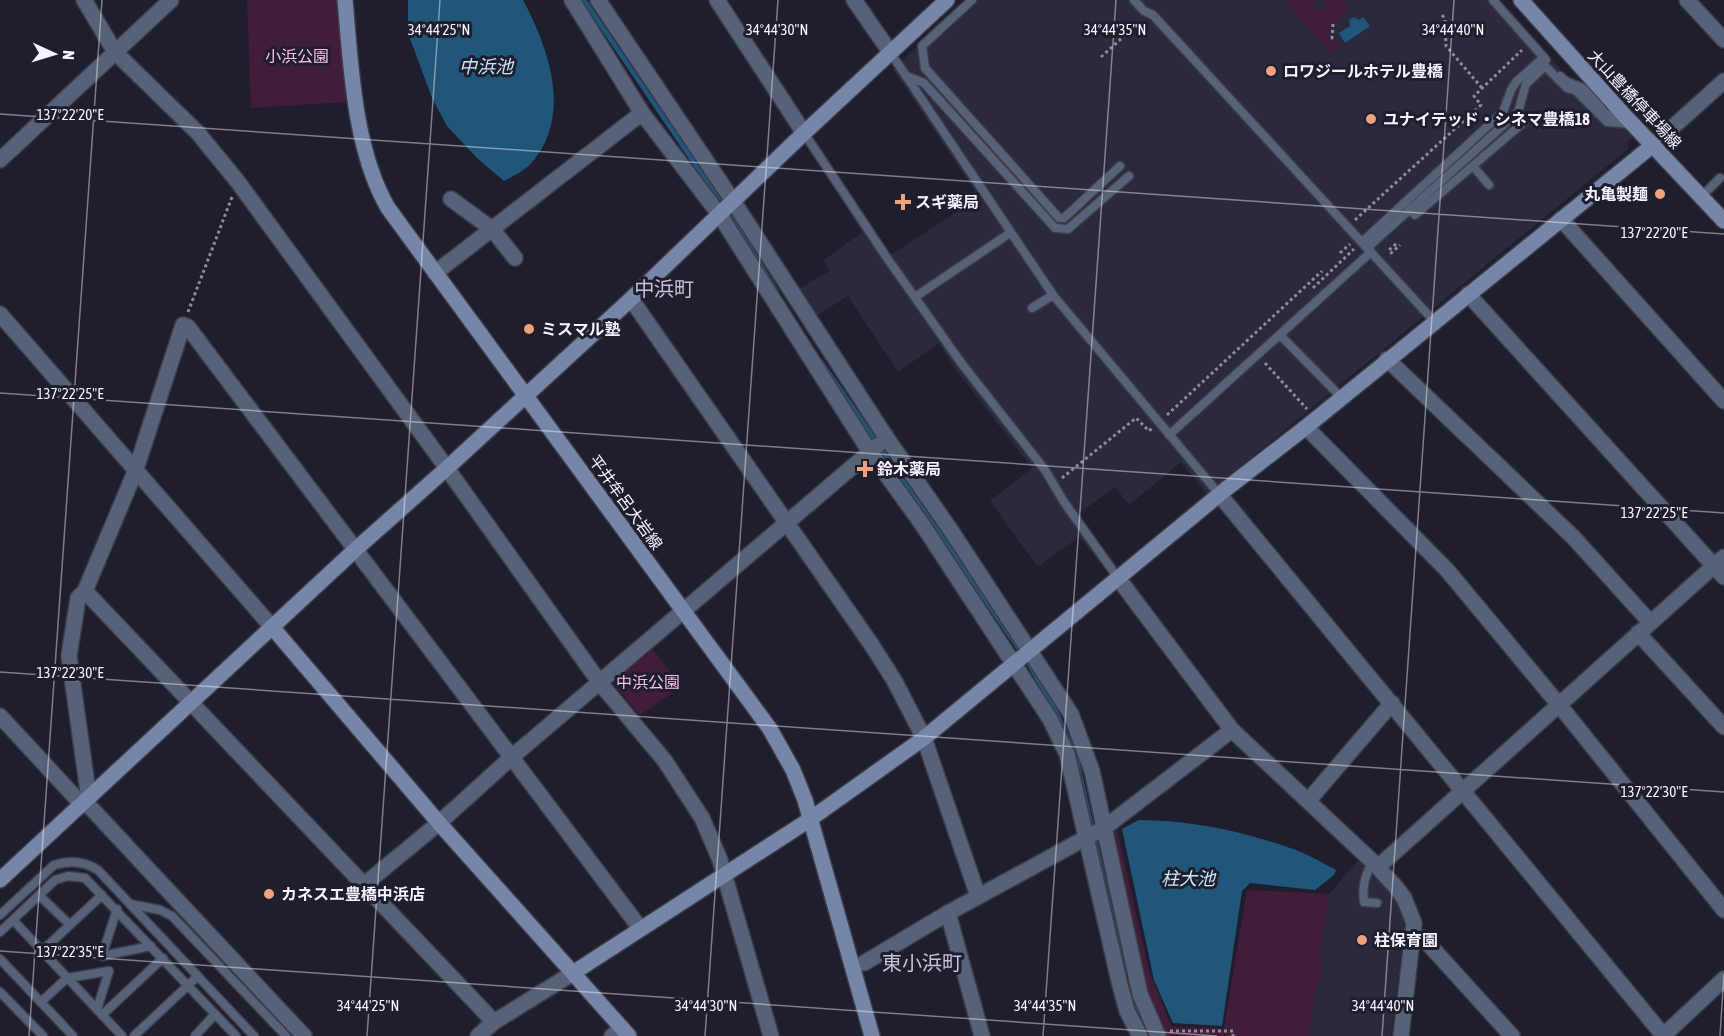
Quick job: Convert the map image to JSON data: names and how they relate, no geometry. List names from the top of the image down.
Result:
{
  "streets": {
    "street": ["大山豊橋停車場線", "平井牟呂大岩線"]
  },
  "districts": ["中浜町", "東小浜町"],
  "water": ["中浜池", "柱大池"],
  "parks": ["小浜公園", "中浜公園"],
  "places": {
    "other": [
      "ロワジールホテル豊橋",
      "ユナイテッド・シネマ豊橋18",
      "丸亀製麺",
      "ミスマル塾",
      "カネスエ豊橋中浜店",
      "柱保育園"
    ],
    "health": ["スギ薬局", "鈴木薬局"]
  },
  "north": "right",
  "coordinates": [
    "34°44'25\"N",
    "34°44'30\"N",
    "34°44'35\"N",
    "34°44'40\"N",
    "137°22'20\"E",
    "137°22'25\"E",
    "137°22'30\"E",
    "137°22'35\"E"
  ]
}
